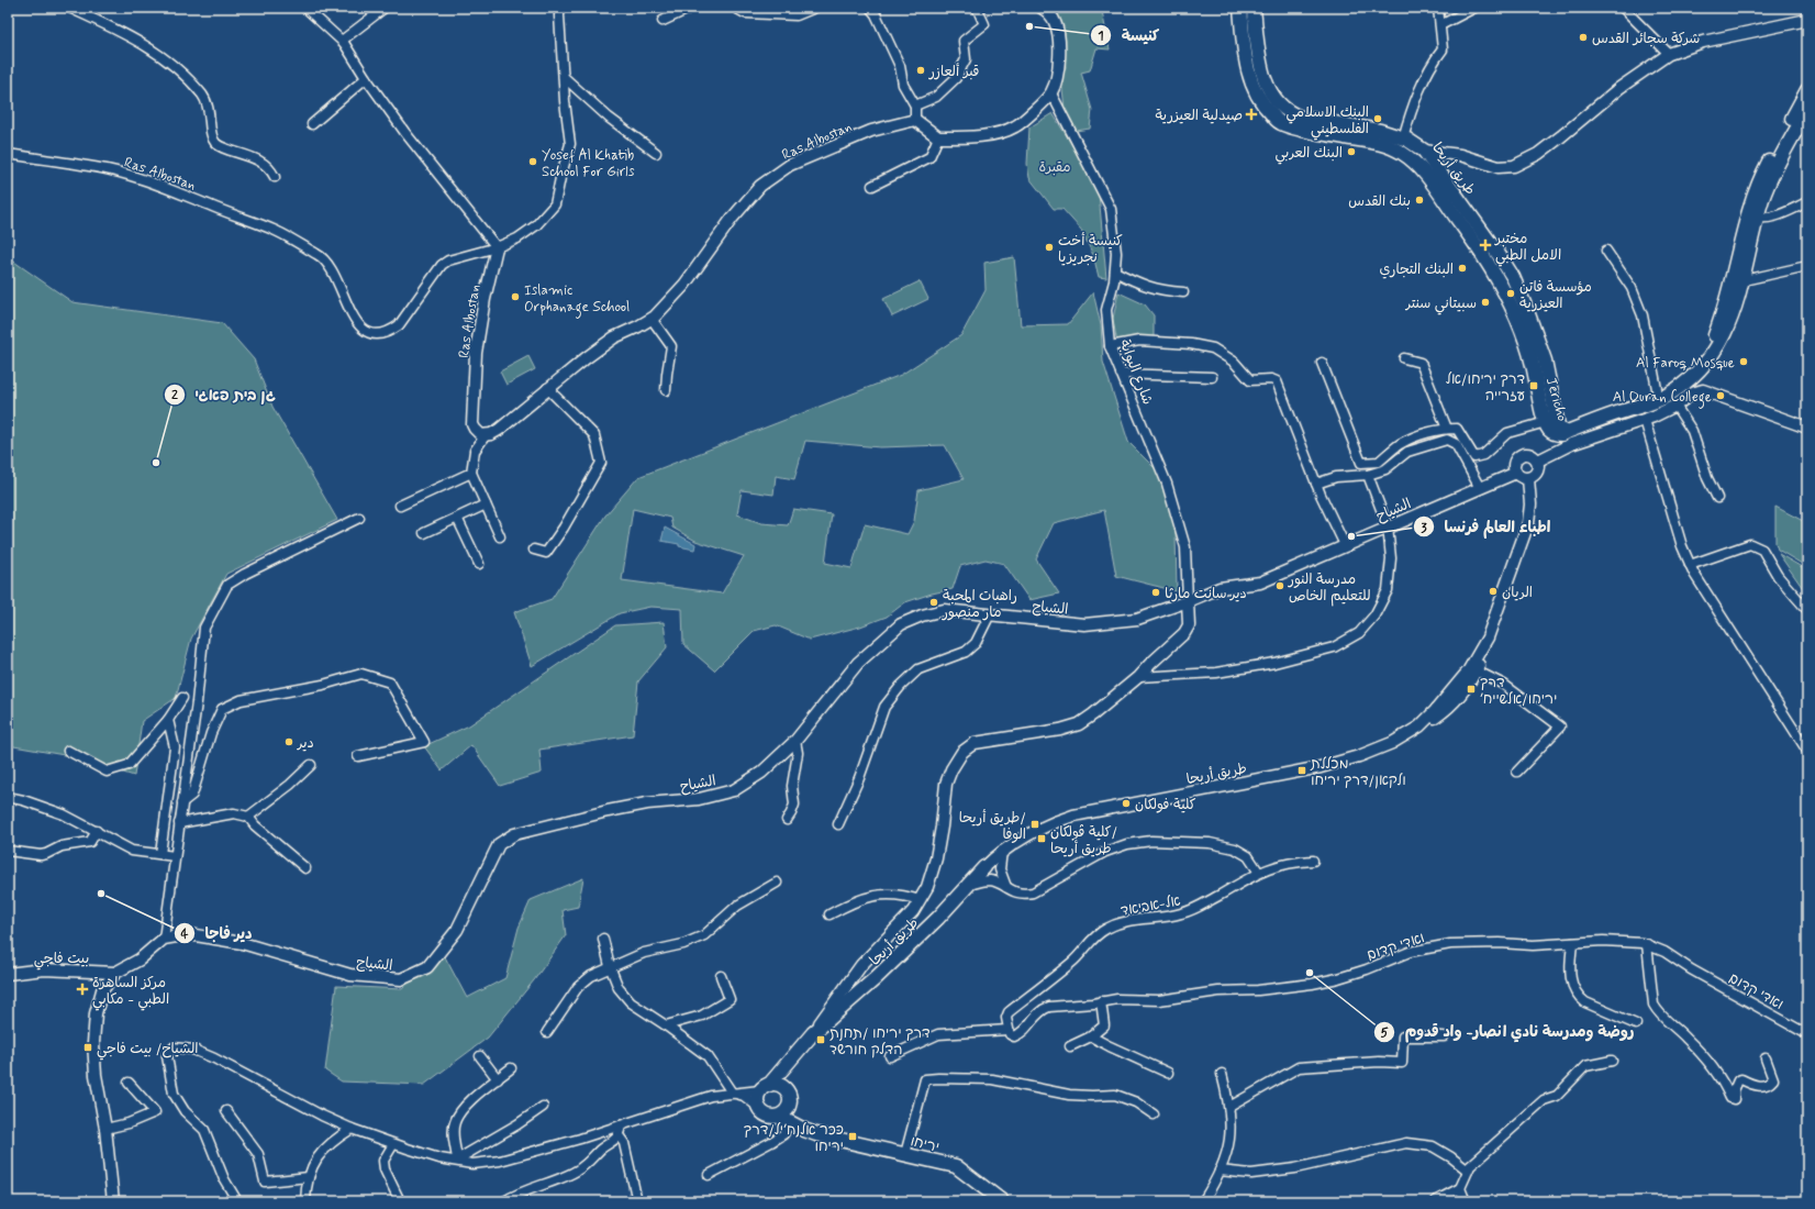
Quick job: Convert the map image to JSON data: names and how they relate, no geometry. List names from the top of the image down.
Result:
{
  "streets": {
    "main road": ["طريق أريحا", "Jericho", "יריחו"],
    "street": [
      "Ras Albostan",
      "شارع البوابة",
      "الشياح",
      "אל-אביאד",
      "ואדי קדום",
      "بيت فاجي"
    ]
  },
  "crossings": [
    ["طريق أريحا", "Jericho"],
    ["طريق أريحا", "الشياح"],
    ["طريق أريحا", "יריחו"],
    ["شارع البوابة", "الشياح"],
    ["אל-אביאד", "ואדי קדום"]
  ],
  "parks": ["مقبرة"],
  "places": {
    "other": [
      "كنيسة",
      "شركة سجائر القدس",
      "قبر ألعازر",
      "البنك الاسلامي الفلسطيني",
      "البنك العربي",
      "Yosef Al Khatib School For Girls",
      "بنك القدس",
      "كنيسة أخت نجريزيا",
      "البنك التجاري",
      "مؤسسة فاتن العيزرية",
      "Islamic Orphanage School",
      "سبيتاني سنتر",
      "Al Faroq Mosque",
      "Al Quran College",
      "גן בית פאגי",
      "اطباء العالم فرنسا",
      "مدرسة النور للتعليم الخاص",
      "الريان",
      "دير سانت مارثا",
      "راهبات المحبة مار منصور",
      "دير",
      "كلية فولكان",
      "دير فاجا",
      "روضة ومدرسة نادي انصار- واد قدوم"
    ],
    "health": ["صيدلية العيزرية", "مختبر الامل الطبي", "مركز الساهرة الطبي - مكابي"],
    "transit": [
      "דרך יריחו/אל עזרייה",
      "דרך יריחו/אלשייח׳",
      "מכללת ולקאן/דרך יריחו",
      "طريق أريحا/ الوفا",
      "كلية ڤولكان/ طريق أريحا",
      "דרך יריחו /תחנת הדלק חורשד",
      "الشياح/ بيت فاجي",
      "ככר אלנח׳יל/דרך יריחו"
    ]
  }
}
